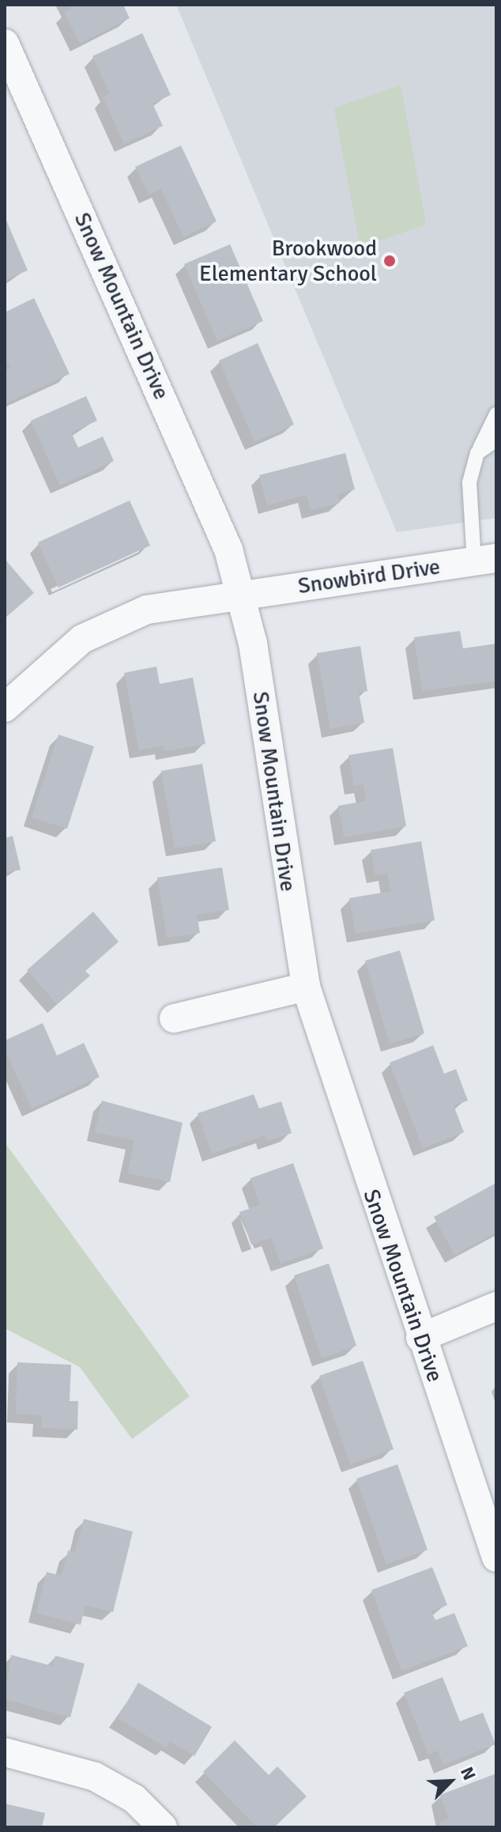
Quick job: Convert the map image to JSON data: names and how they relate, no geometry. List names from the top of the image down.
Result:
{
  "streets": {
    "street": ["Snow Mountain Drive", "Snowbird Drive"]
  },
  "crossings": [
    ["Snow Mountain Drive", "Snowbird Drive"]
  ],
  "places": ["Brookwood Elementary School"],
  "north": "top right"
}
